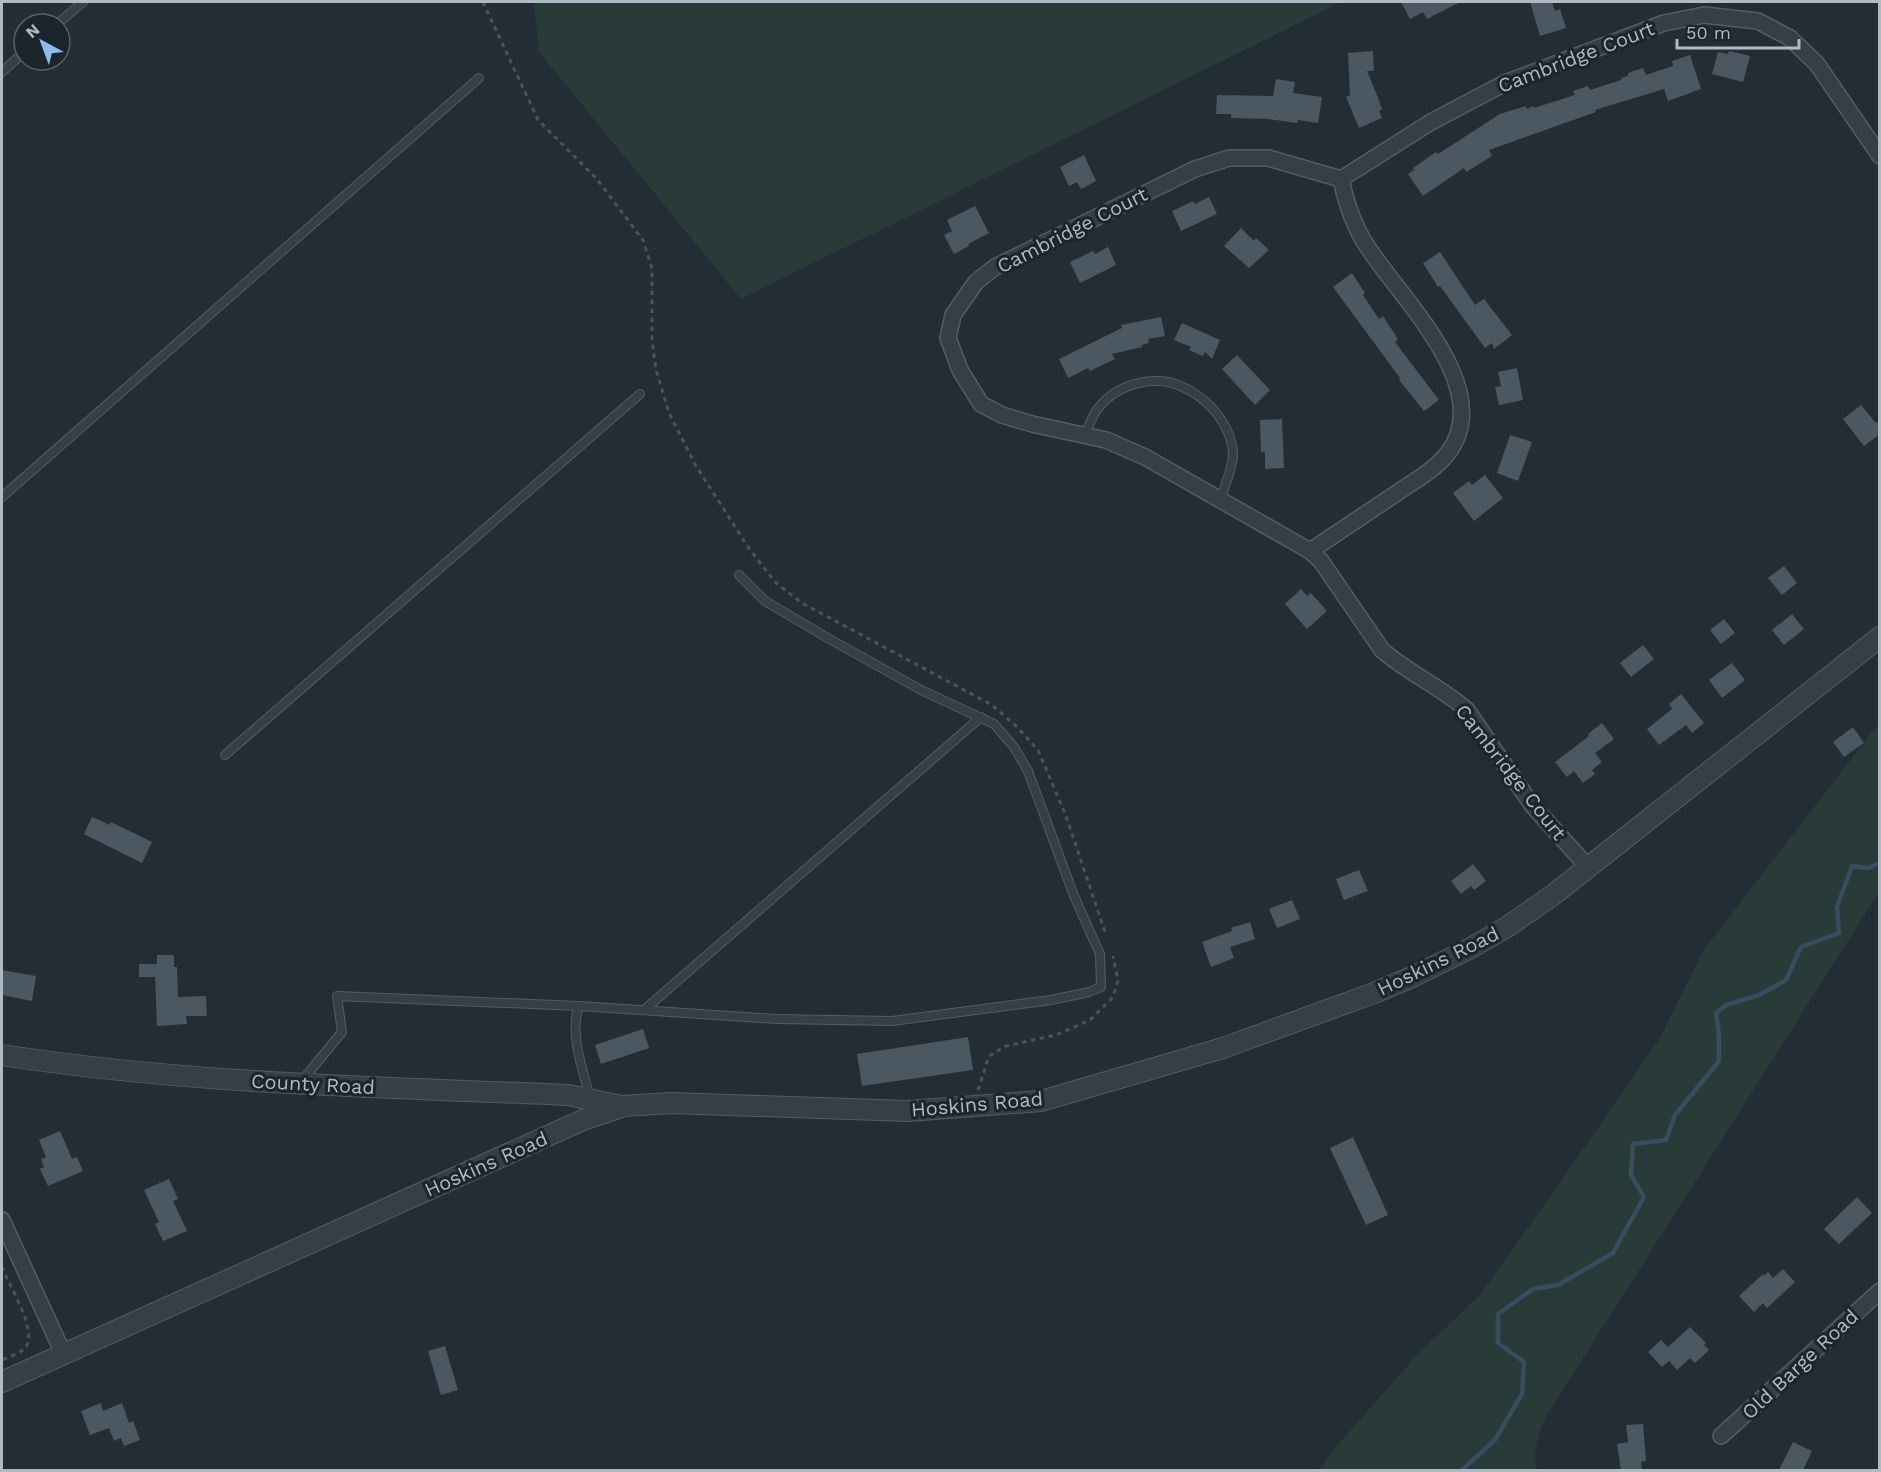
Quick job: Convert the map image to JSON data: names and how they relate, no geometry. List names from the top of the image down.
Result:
{
  "streets": {
    "street": [
      "Cambridge Court",
      "Hoskins Road",
      "County Road",
      "Old Barge Road"
    ]
  },
  "crossings": [
    ["Cambridge Court", "Hoskins Road"],
    ["Hoskins Road", "County Road"]
  ],
  "scale_bar": "50 m",
  "north": "top left"
}
